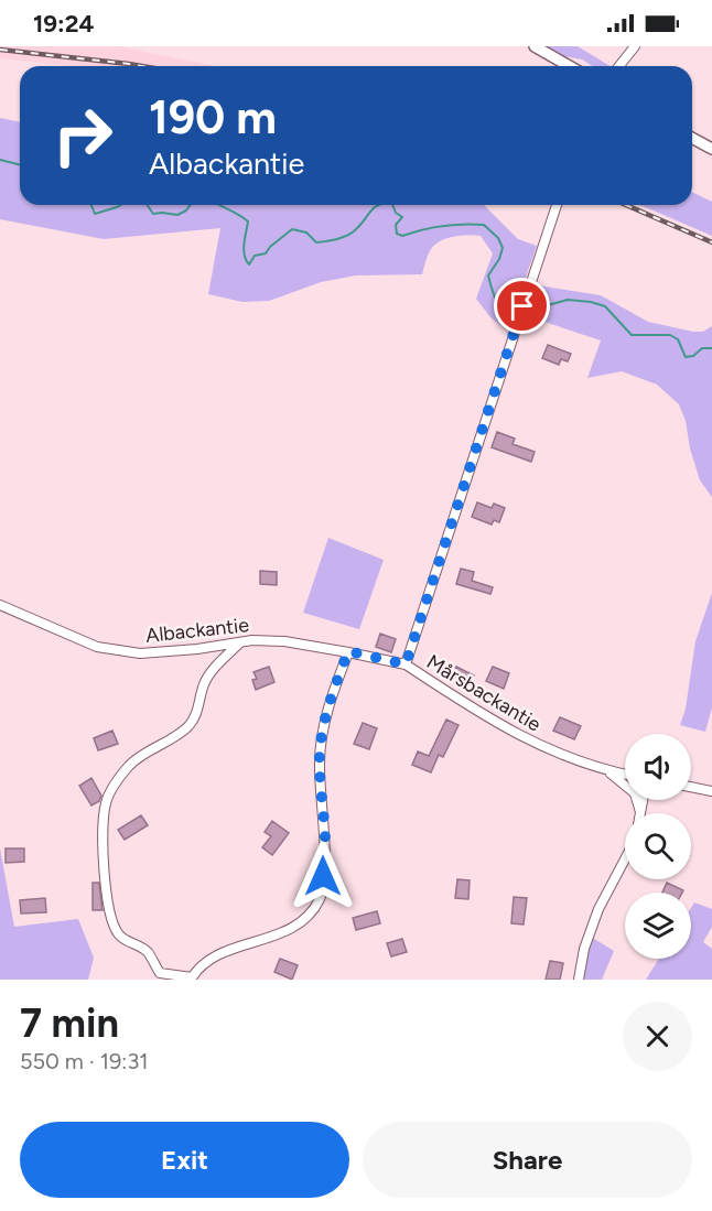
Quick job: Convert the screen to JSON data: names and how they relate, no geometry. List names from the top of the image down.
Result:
{
  "streets": {
    "street": ["Albackantie", "Mårsbackantie"]
  },
  "crossings": [
    ["Albackantie", "Mårsbackantie"]
  ],
  "page": {
    "status": "19:24",
    "turn": ["190 m", "Albackantie"],
    "heading": ["7 min", "550 m · 19:31"],
    "buttons": ["Exit", "Share"]
  }
}
